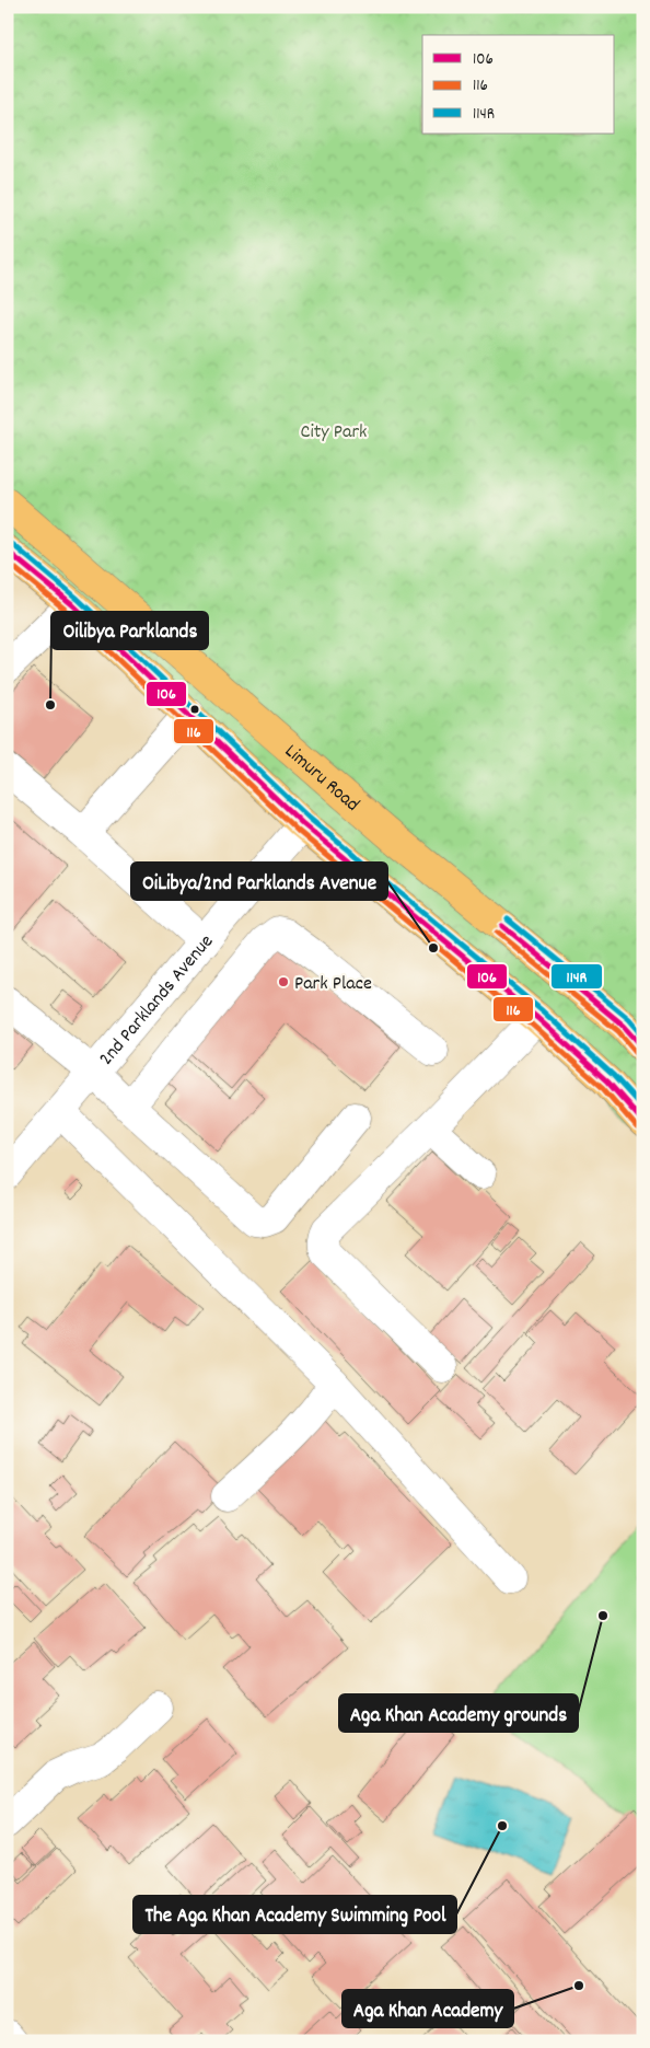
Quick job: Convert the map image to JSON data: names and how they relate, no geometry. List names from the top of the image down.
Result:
{
  "streets": {
    "main road": ["Limuru Road"],
    "street": ["2nd Parklands Avenue"]
  },
  "parks": ["City Park"],
  "places": [
    "Oilibya Parklands",
    "OiLibya/2nd Parklands Avenue",
    "Park Place",
    "Aga Khan Academy grounds",
    "The Aga Khan Academy Swimming Pool",
    "Aga Khan Academy"
  ],
  "lines": ["transit line 114R", "transit line 106", "transit line 116"],
  "legend": ["106", "116", "114R"]
}
